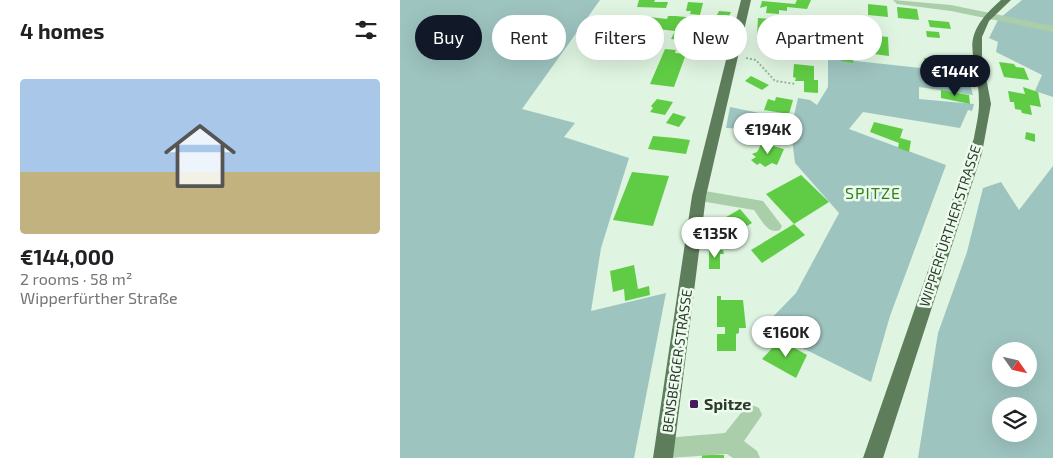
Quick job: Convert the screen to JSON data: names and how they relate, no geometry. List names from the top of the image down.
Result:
{
  "streets": {
    "main road": ["WIPPERFÜRTHER STRASSE", "BENSBERGER STRASSE"]
  },
  "districts": ["SPITZE"],
  "places": {
    "transit": ["Spitze"]
  },
  "north": "bottom right",
  "page": {
    "heading": "4 homes",
    "chip": [
      "Buy",
      "Rent",
      "Filters",
      "New",
      "Apartment"
    ],
    "price": [
      "€144K",
      "€194K",
      "€135K",
      "€160K"
    ],
    "list": [
      {
        "name": "€144,000",
        "note": "2 rooms · 58 m² · Wipperfürther Straße"
      }
    ]
  }
}
